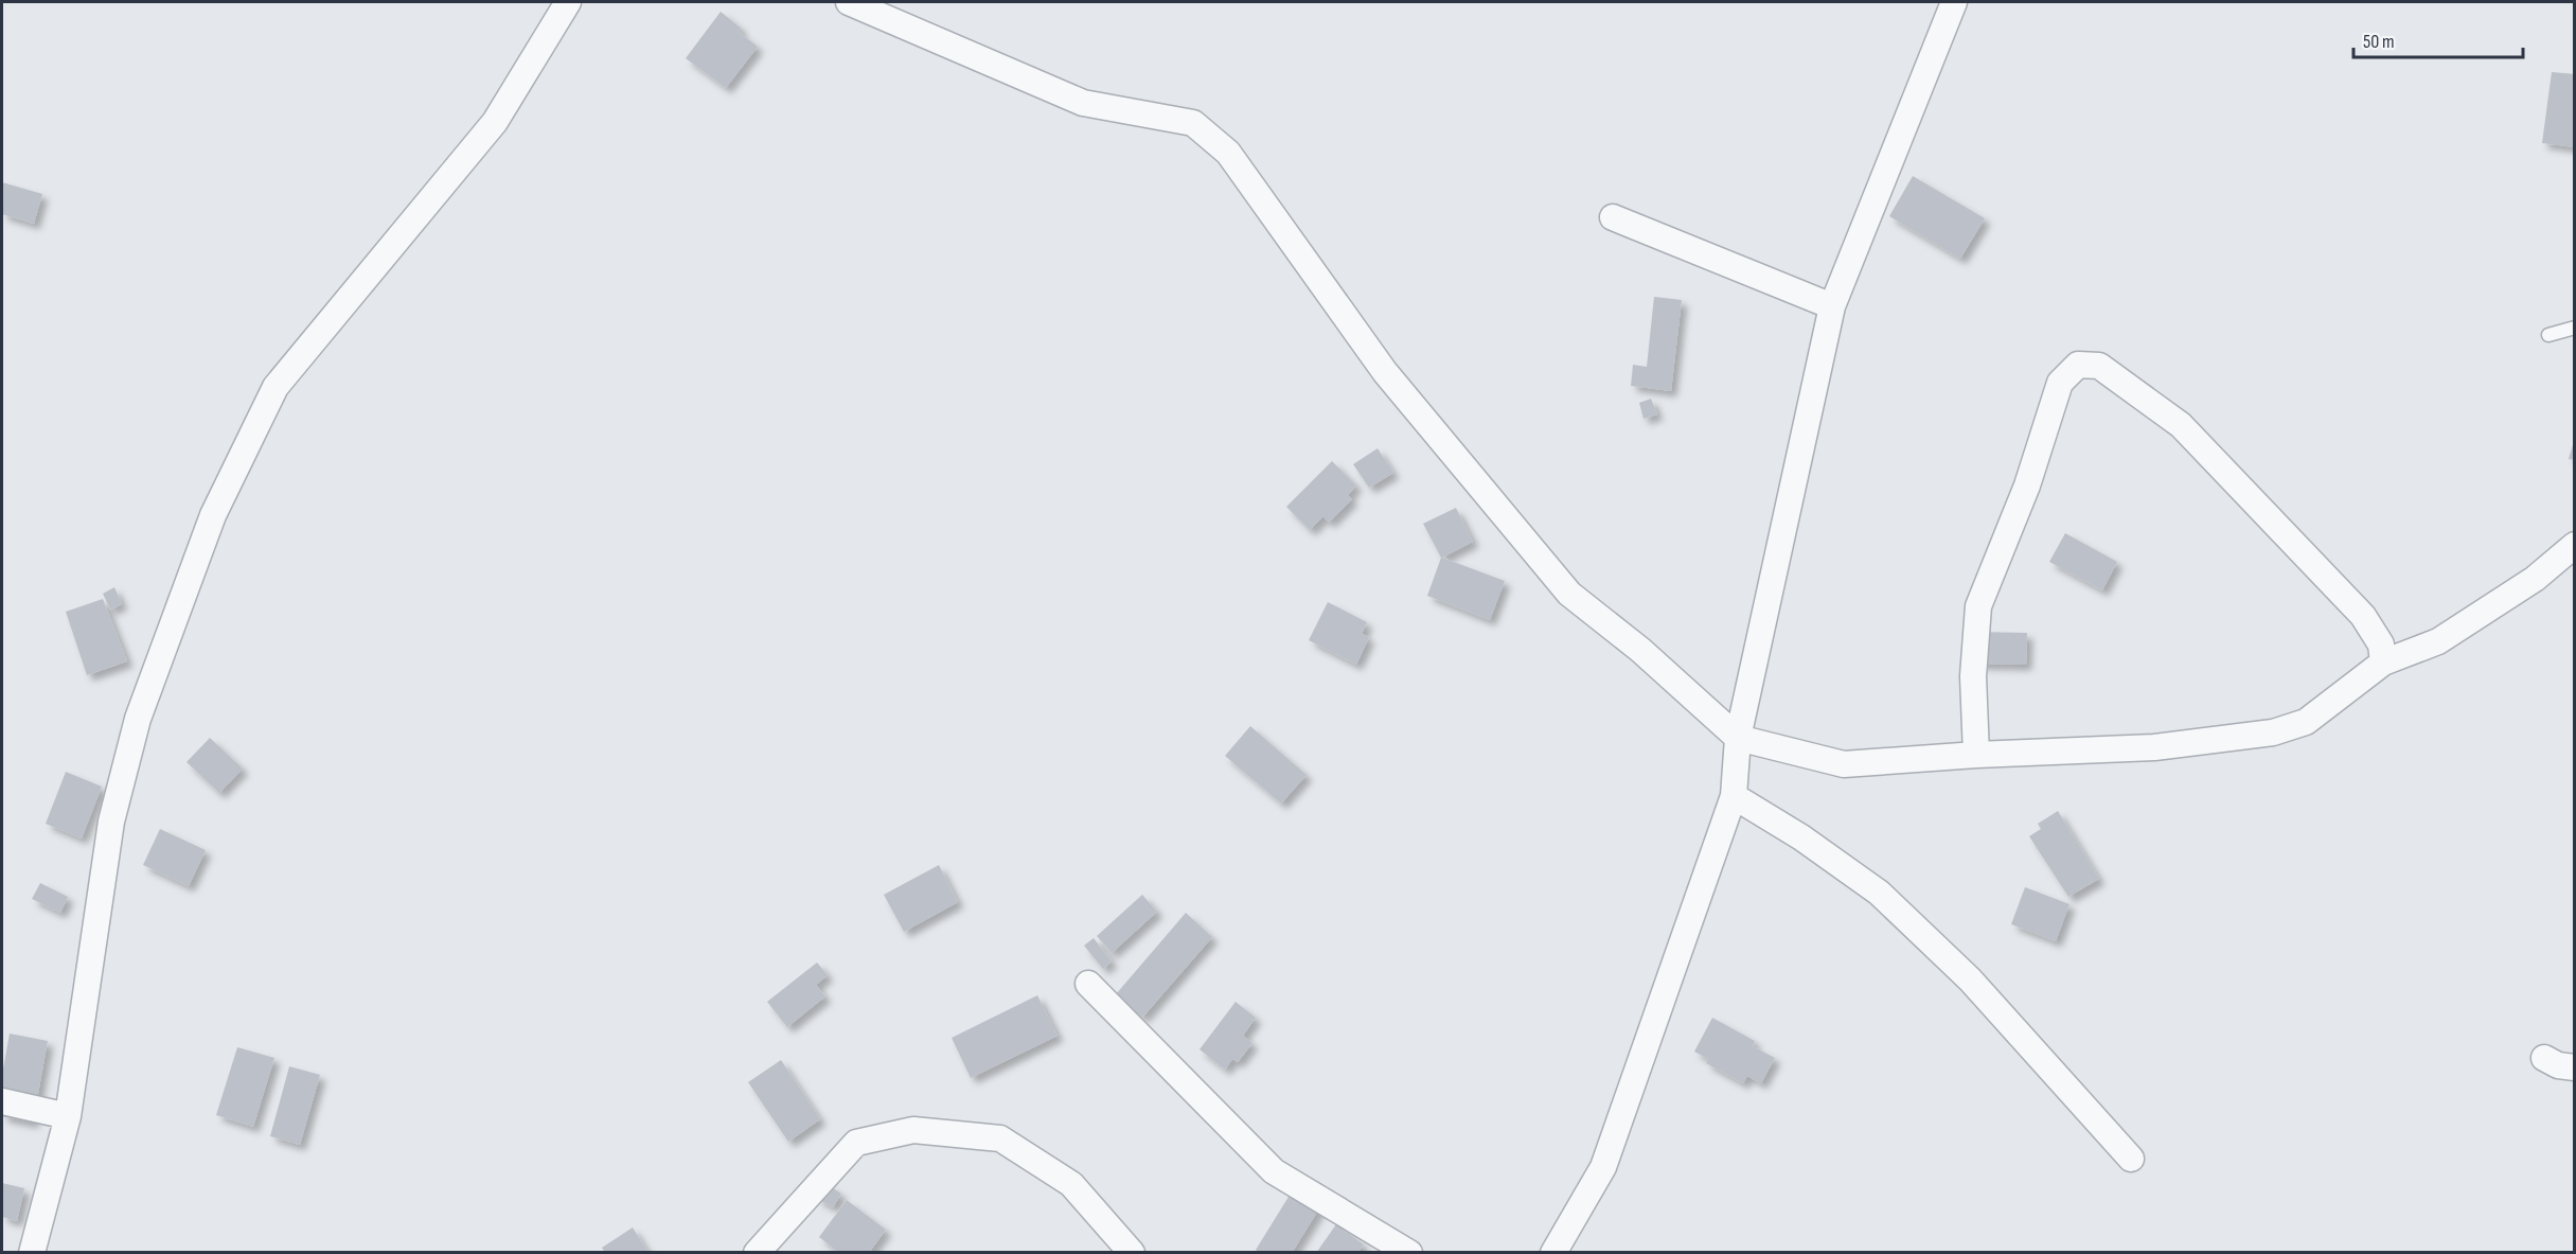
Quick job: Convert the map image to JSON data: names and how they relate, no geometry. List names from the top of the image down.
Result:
{
  "scale_bar": "50 m"
}
